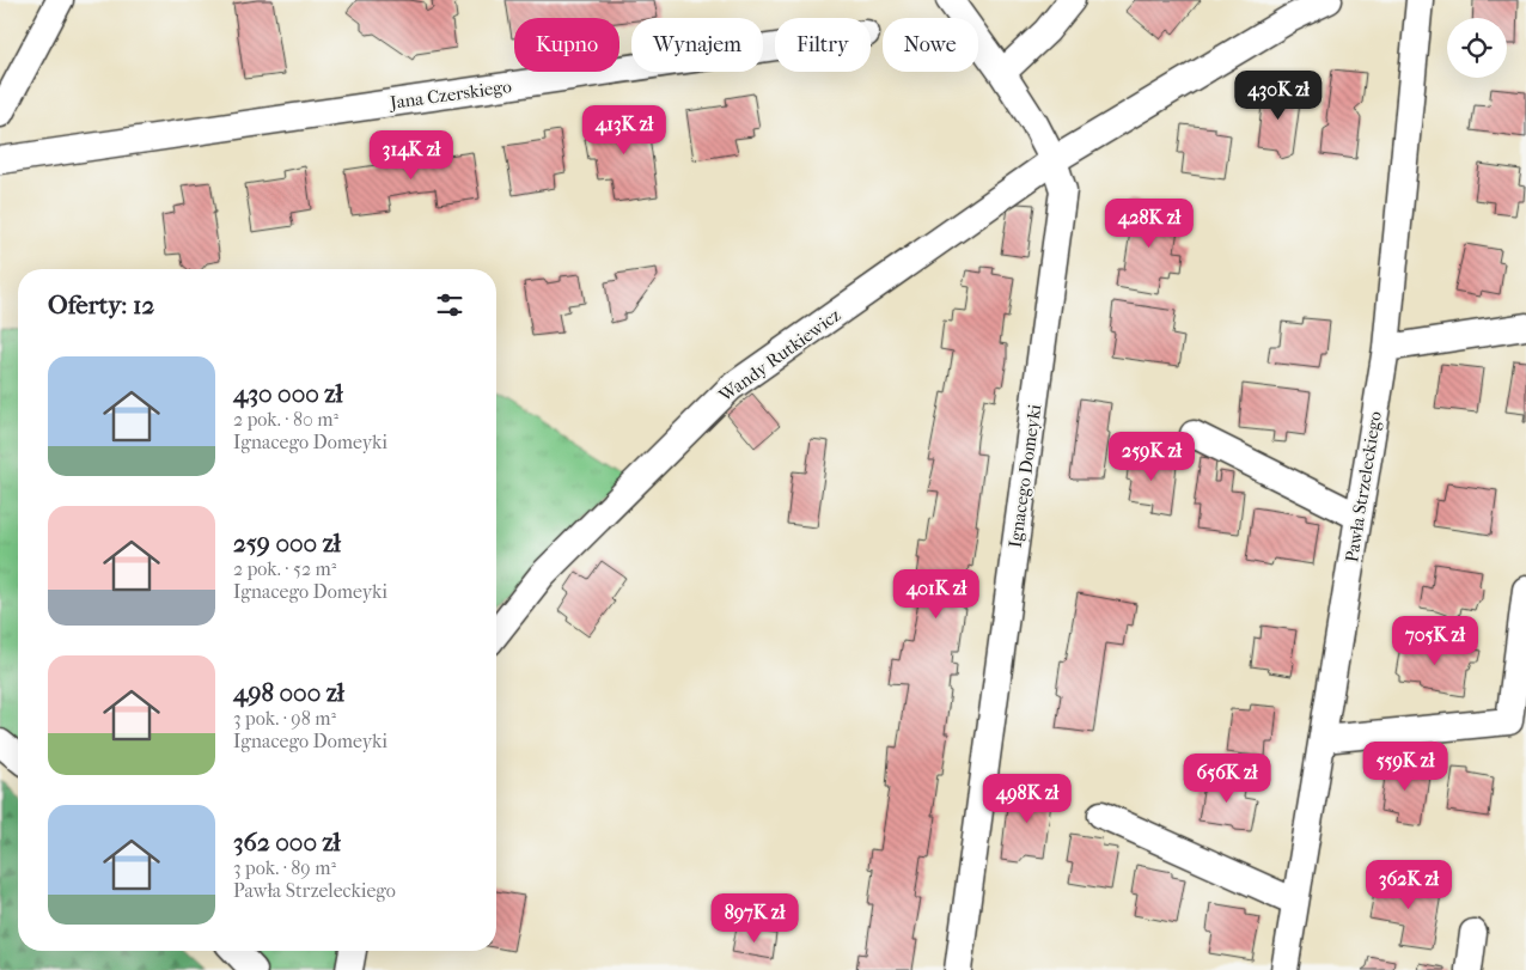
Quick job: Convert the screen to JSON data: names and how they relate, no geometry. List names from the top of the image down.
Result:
{
  "streets": {
    "street": [
      "Jana Czerskiego",
      "Wandy Rutkiewicz",
      "Ignacego Domeyki",
      "Pawła Strzeleckiego"
    ]
  },
  "crossings": [
    ["Wandy Rutkiewicz", "Ignacego Domeyki"]
  ],
  "page": {
    "chip": [
      "Kupno",
      "Wynajem",
      "Filtry",
      "Nowe"
    ],
    "price": [
      "430K zł",
      "413K zł",
      "314K zł",
      "428K zł",
      "259K zł",
      "401K zł",
      "705K zł",
      "559K zł",
      "656K zł",
      "498K zł",
      "362K zł",
      "897K zł"
    ],
    "heading": "Oferty: 12",
    "list": [
      {
        "name": "430 000 zł",
        "note": "2 pok. · 80 m² · Ignacego Domeyki"
      },
      {
        "name": "259 000 zł",
        "note": "2 pok. · 52 m² · Ignacego Domeyki"
      },
      {
        "name": "498 000 zł",
        "note": "3 pok. · 98 m² · Ignacego Domeyki"
      },
      {
        "name": "362 000 zł",
        "note": "3 pok. · 89 m² · Pawła Strzeleckiego"
      }
    ]
  }
}
